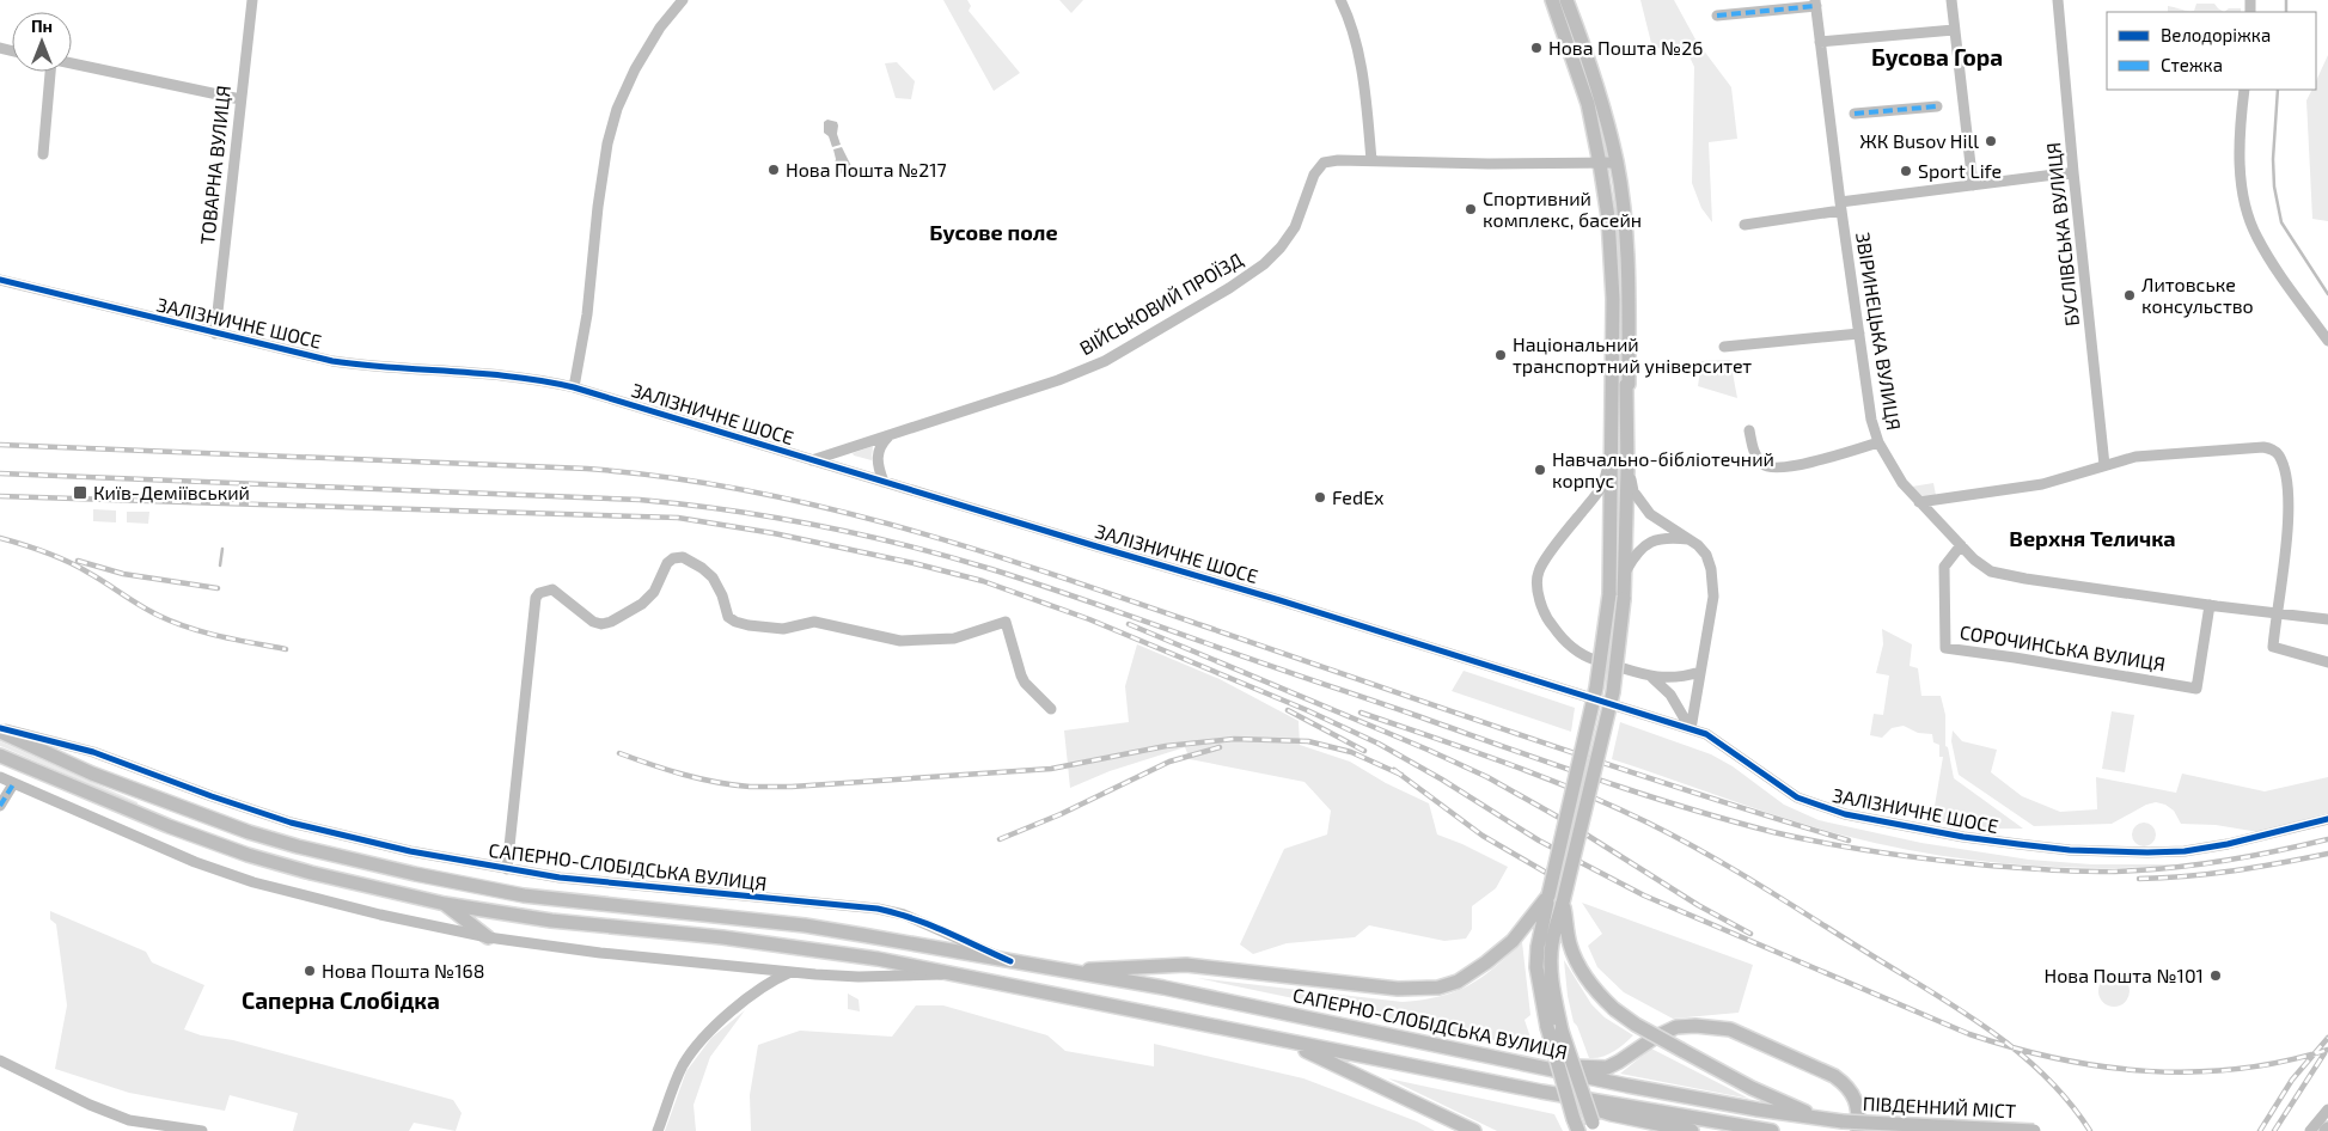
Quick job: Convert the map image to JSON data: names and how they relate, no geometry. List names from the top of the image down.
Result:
{
  "streets": {
    "main road": ["САПЕРНО-СЛОБІДСЬКА ВУЛИЦЯ", "ПІВДЕННИЙ МІСТ"],
    "street": [
      "ТОВАРНА ВУЛИЦЯ",
      "БУСЛІВСЬКА ВУЛИЦЯ",
      "ВІЙСЬКОВИЙ ПРОЇЗД",
      "ЗАЛІЗНИЧНЕ ШОСЕ",
      "ЗВІРИНЕЦЬКА ВУЛИЦЯ",
      "СОРОЧИНСЬКА ВУЛИЦЯ"
    ]
  },
  "crossings": [
    ["ТОВАРНА ВУЛИЦЯ", "ЗАЛІЗНИЧНЕ ШОСЕ"],
    ["ВІЙСЬКОВИЙ ПРОЇЗД", "ЗАЛІЗНИЧНЕ ШОСЕ"],
    ["ЗВІРИНЕЦЬКА ВУЛИЦЯ", "СОРОЧИНСЬКА ВУЛИЦЯ"],
    ["САПЕРНО-СЛОБІДСЬКА ВУЛИЦЯ", "ПІВДЕННИЙ МІСТ"]
  ],
  "districts": [
    "Бусова Гора",
    "Бусове поле",
    "Верхня Теличка",
    "Саперна Слобідка"
  ],
  "places": {
    "other": [
      "Нова Пошта №26",
      "ЖК Busov Hill",
      "Нова Пошта №217",
      "Sport Life",
      "Спортивний комплекс, басейн",
      "Литовське консульство",
      "Національний транспортний університет",
      "Навчально-бібліотечний корпус",
      "FedEx",
      "Нова Пошта №168",
      "Нова Пошта №101"
    ],
    "transit": ["Київ-Деміївський"]
  },
  "legend": ["Велодоріжка", "Стежка"],
  "north": "top"
}
